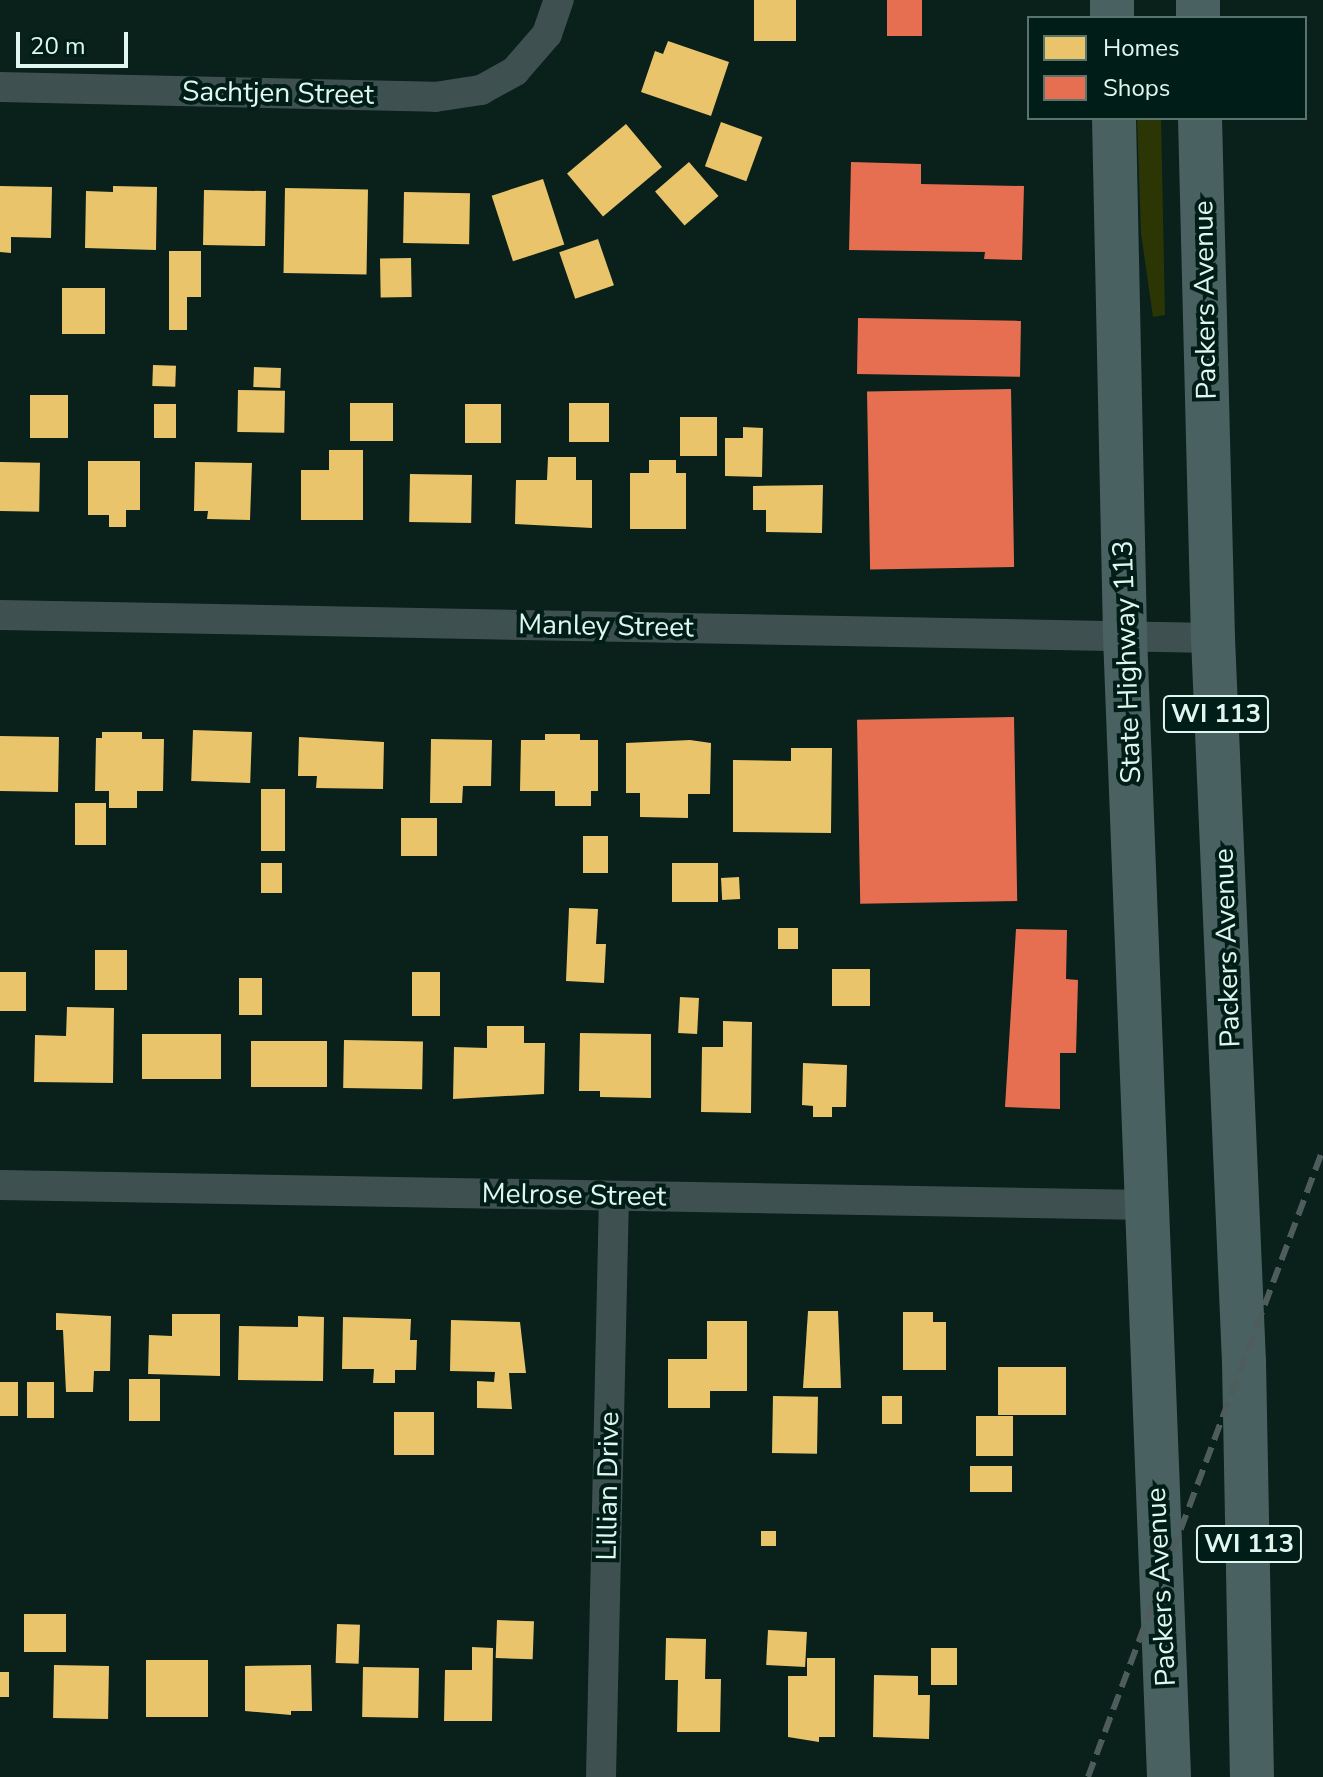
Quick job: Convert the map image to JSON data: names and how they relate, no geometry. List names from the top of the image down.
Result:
{
  "streets": {
    "main road": ["Packers Avenue", "State Highway 113", "WI 113"],
    "street": [
      "Sachtjen Street",
      "Manley Street",
      "Melrose Street",
      "Lillian Drive"
    ]
  },
  "crossings": [
    ["Packers Avenue", "Manley Street"],
    ["Packers Avenue", "State Highway 113"],
    ["Packers Avenue", "Melrose Street"],
    ["Manley Street", "State Highway 113"],
    ["State Highway 113", "Melrose Street"],
    ["Melrose Street", "Lillian Drive"]
  ],
  "legend": ["Homes", "Shops"],
  "scale_bar": "20 m"
}
